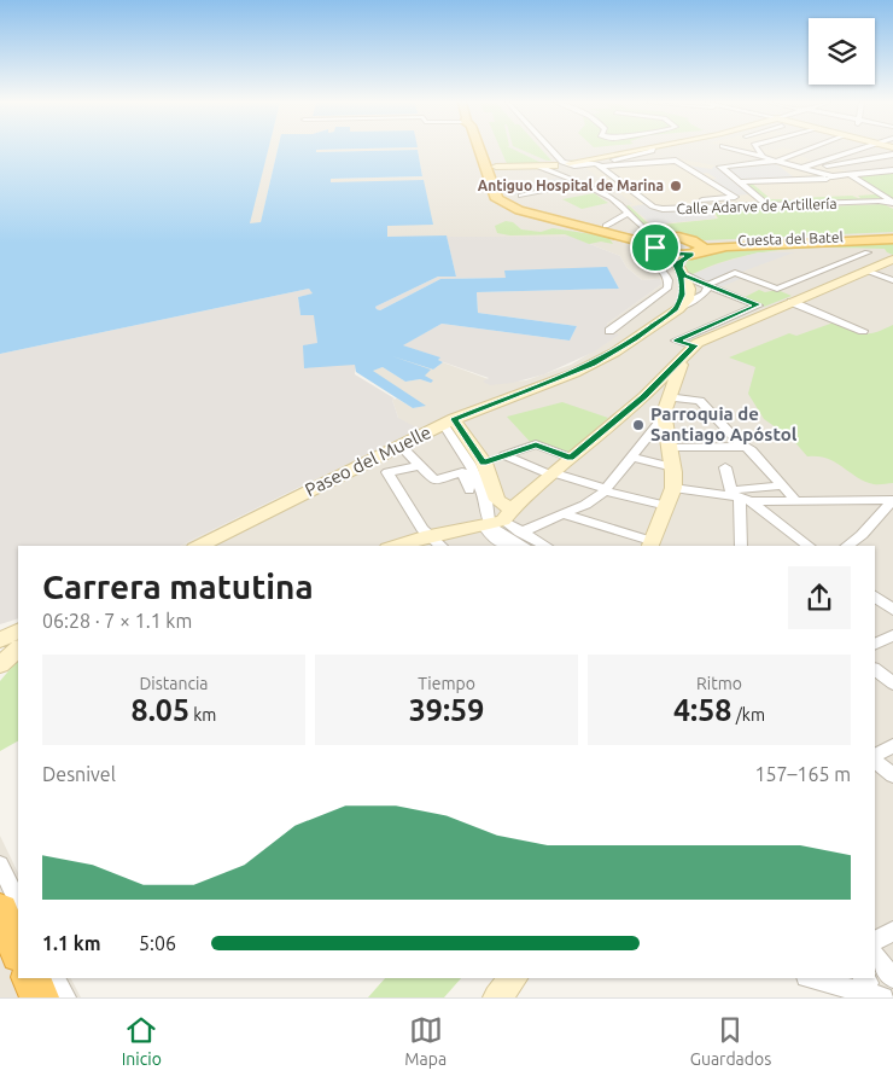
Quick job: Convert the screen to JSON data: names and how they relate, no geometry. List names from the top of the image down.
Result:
{
  "streets": {
    "main road": ["Cuesta del Batel"],
    "street": ["Calle Adarve de Artillería", "Paseo del Muelle"]
  },
  "places": ["Antiguo Hospital de Marina", "Parroquia de Santiago Apóstol"],
  "page": {
    "heading": ["Carrera matutina", "06:28 · 7 × 1.1 km"],
    "stats": [
      ["Distancia", "8.05 km"],
      ["Tiempo", "39:59"],
      ["Ritmo", "4:58 /km"]
    ],
    "chart": ["Desnivel", "157–165 m"],
    "list": [
      {
        "name": "1.1 km",
        "note": "5:06"
      }
    ],
    "tabs": ["Inicio", "Mapa", "Guardados"]
  }
}
